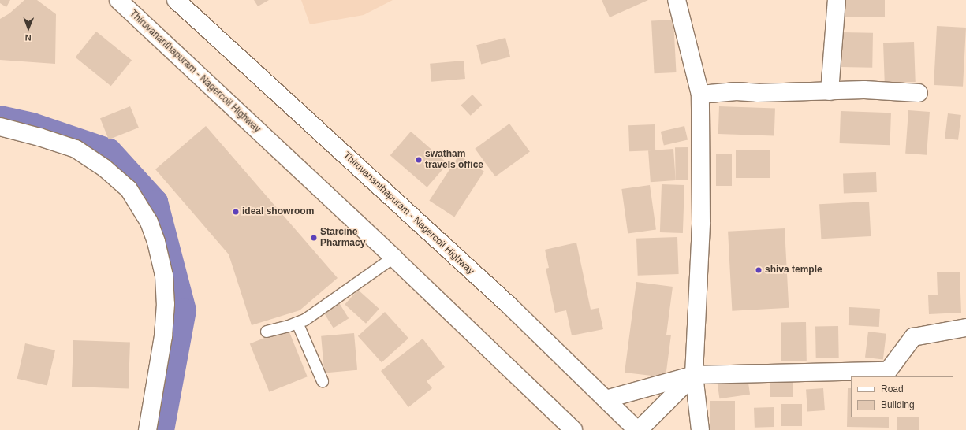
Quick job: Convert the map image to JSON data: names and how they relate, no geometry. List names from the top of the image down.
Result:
{
  "streets": {
    "street": ["Thiruvananthapuram - Nagercoil Highway"]
  },
  "places": [
    "swatham travels office",
    "ideal showroom",
    "Starcine Pharmacy",
    "shiva temple"
  ],
  "legend": ["Road", "Building"],
  "north": "bottom"
}
